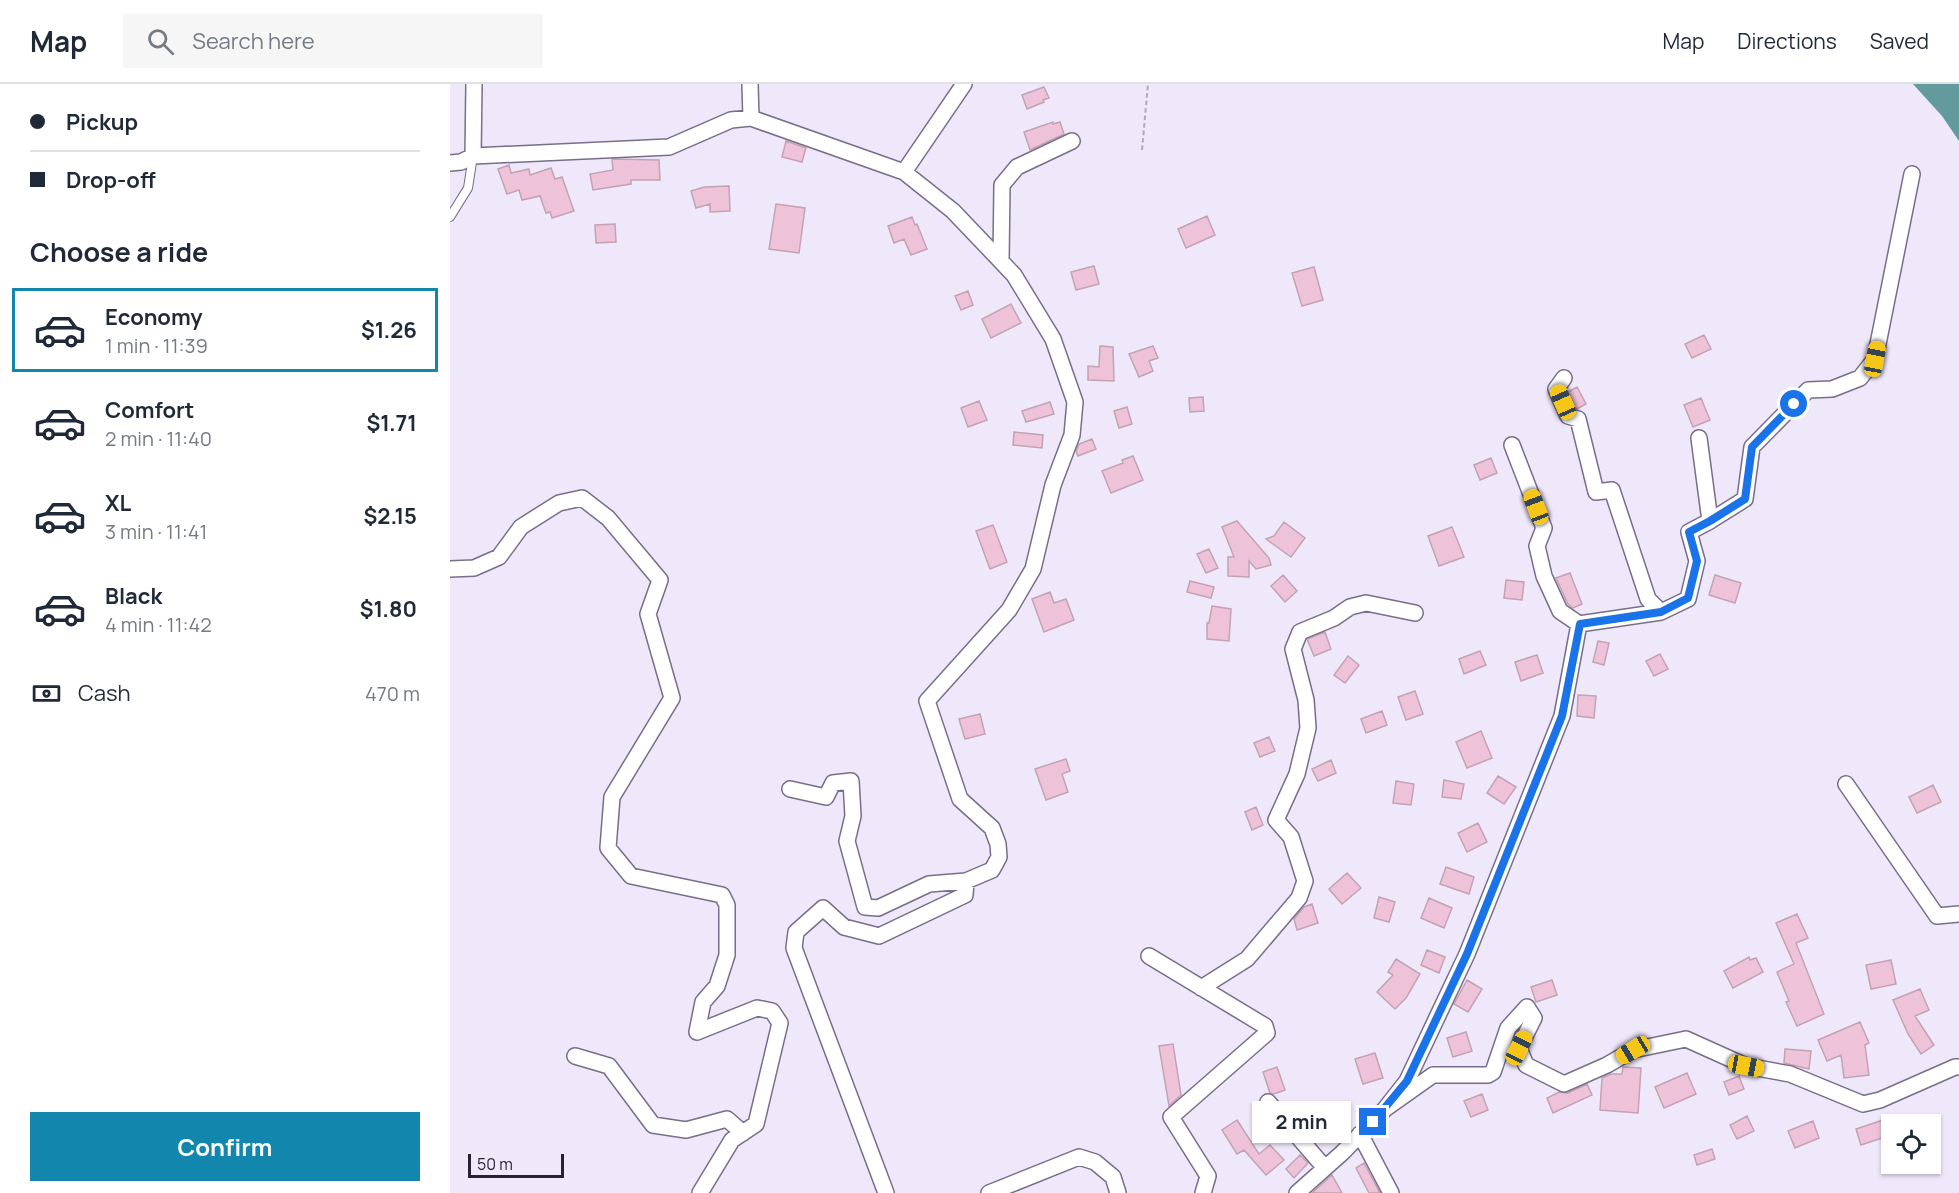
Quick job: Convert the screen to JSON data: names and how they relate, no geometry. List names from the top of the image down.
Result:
{
  "scale_bar": "50 m",
  "page": {
    "header": "Map",
    "search": "Search here",
    "nav": ["Map", "Directions", "Saved"],
    "banner": ["Pickup", "Drop-off"],
    "heading": "Choose a ride",
    "list": [
      {
        "name": "Economy",
        "note": "1 min · 11:39",
        "value": "$1.26"
      },
      {
        "name": "Comfort",
        "note": "2 min · 11:40",
        "value": "$1.71"
      },
      {
        "name": "XL",
        "note": "3 min · 11:41",
        "value": "$2.15"
      },
      {
        "name": "Black",
        "note": "4 min · 11:42",
        "value": "$1.80"
      }
    ],
    "pay": ["Cash", "470 m"],
    "buttons": "Confirm",
    "bubble": "2 min",
    "scale": "50 m"
  }
}
